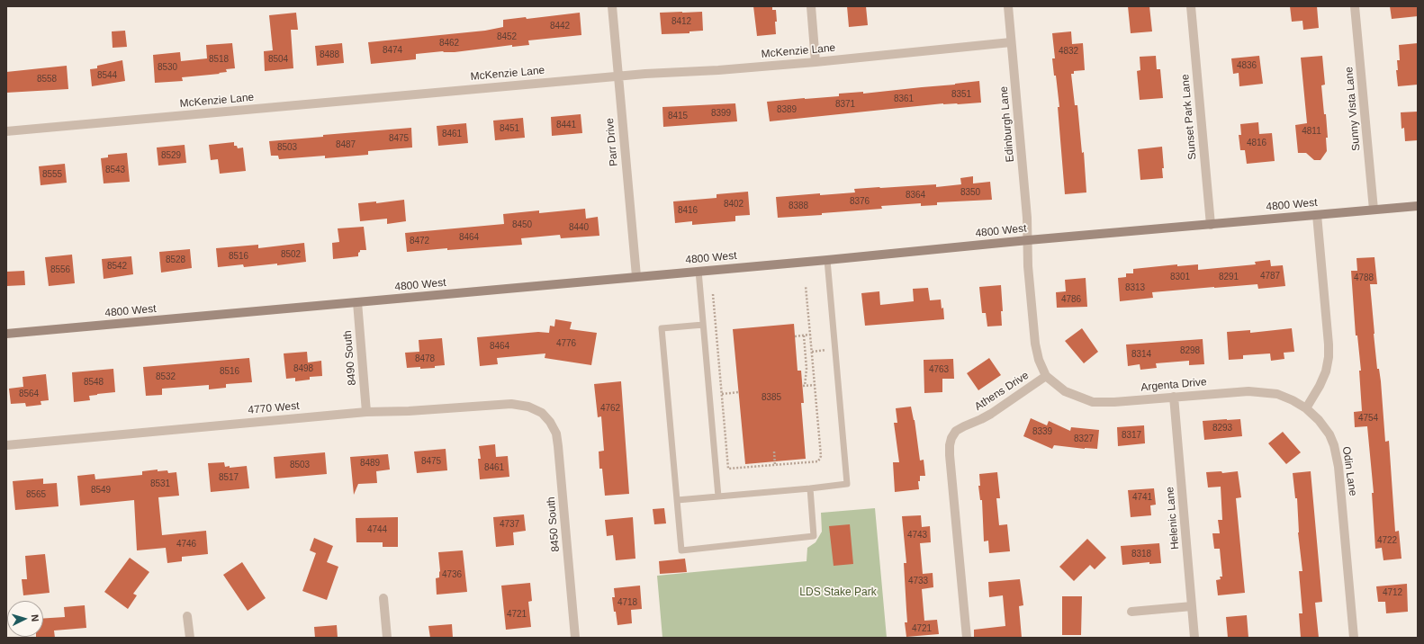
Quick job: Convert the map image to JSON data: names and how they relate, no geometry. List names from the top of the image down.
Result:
{
  "streets": {
    "street": [
      "McKenzie Lane",
      "Sunny Vista Lane",
      "Sunset Park Lane",
      "Edinburgh Lane",
      "Parr Drive",
      "4800 West",
      "8490 South",
      "Argenta Drive",
      "Athens Drive",
      "4770 West",
      "Odin Lane",
      "Helenic Lane",
      "8450 South"
    ]
  },
  "crossings": [
    ["McKenzie Lane", "Edinburgh Lane"],
    ["McKenzie Lane", "Parr Drive"],
    ["Sunny Vista Lane", "4800 West"],
    ["Sunset Park Lane", "4800 West"],
    ["Edinburgh Lane", "4800 West"],
    ["Edinburgh Lane", "Athens Drive"],
    ["Parr Drive", "4800 West"],
    ["4800 West", "8490 South"],
    ["4800 West", "Athens Drive"],
    ["8490 South", "4770 West"],
    ["Argenta Drive", "Athens Drive"],
    ["Argenta Drive", "Odin Lane"],
    ["Argenta Drive", "Helenic Lane"],
    ["4770 West", "8450 South"]
  ],
  "parks": ["LDS Stake Park"],
  "house_numbers": [
    "8412",
    "8442",
    "8452",
    "8462",
    "8474",
    "4832",
    "8488",
    "8518",
    "8504",
    "4836",
    "8530",
    "8544",
    "8558",
    "8351",
    "8361",
    "8371",
    "8389",
    "8399",
    "8415",
    "8441",
    "8451",
    "4811",
    "8461",
    "8475",
    "4816",
    "8487",
    "8503",
    "8529",
    "8543",
    "8555",
    "8350",
    "8364",
    "8376",
    "8402",
    "8388",
    "8416",
    "8450",
    "8440",
    "8464",
    "8472",
    "8502",
    "8516",
    "8528",
    "8542",
    "8556",
    "4787",
    "8301",
    "8291",
    "4788",
    "8313",
    "4786",
    "4776",
    "8464",
    "8298",
    "8314",
    "8478",
    "8498",
    "4763",
    "8516",
    "8532",
    "8548",
    "8564",
    "8385",
    "4762",
    "4754",
    "8293",
    "8339",
    "8317",
    "8327",
    "8475",
    "8489",
    "8503",
    "8461",
    "8517",
    "8531",
    "8549",
    "8565",
    "4741",
    "4737",
    "4744",
    "4743",
    "4722",
    "4746",
    "8318",
    "4736",
    "4733",
    "4712",
    "4718",
    "4721",
    "4721"
  ],
  "north": "right"
}
